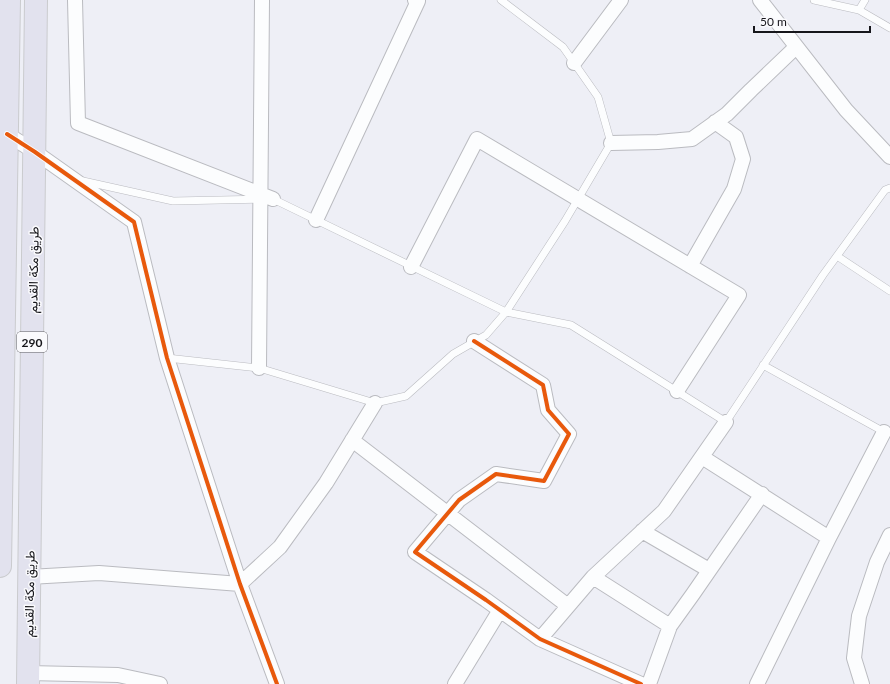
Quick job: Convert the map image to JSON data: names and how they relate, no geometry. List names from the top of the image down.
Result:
{
  "streets": {
    "highway": ["طريق مكة القديم", "290"]
  },
  "scale_bar": "50 m"
}
